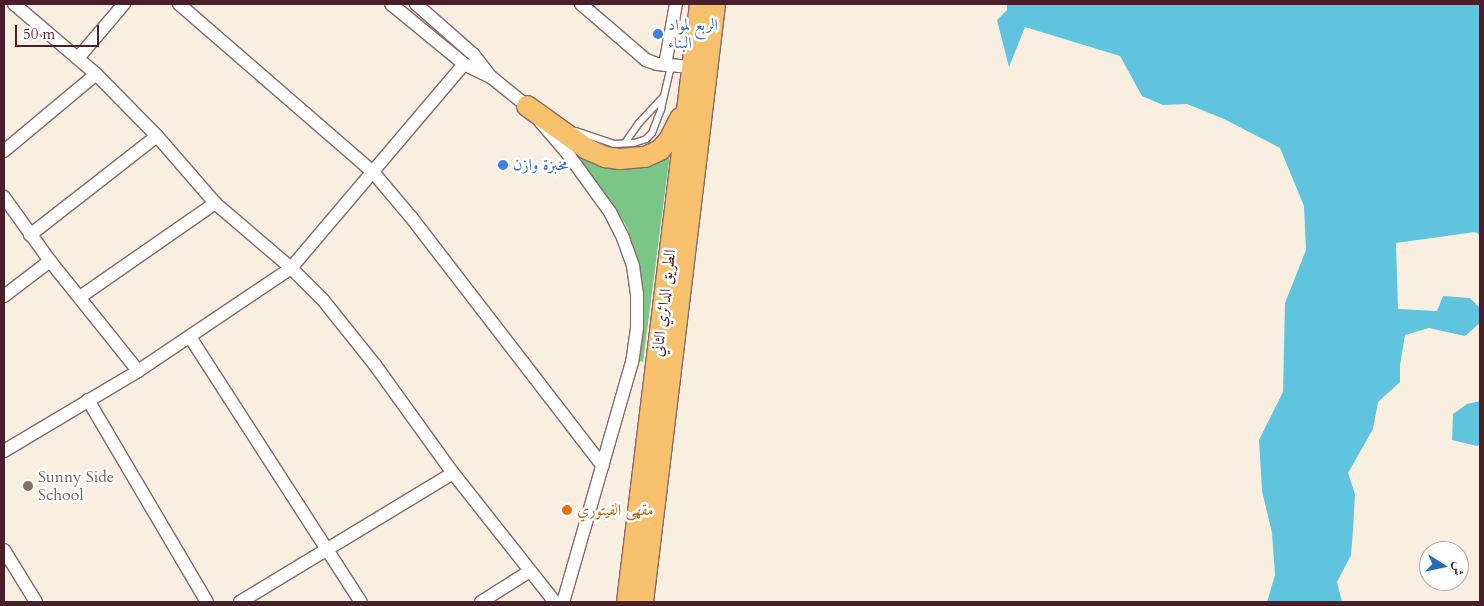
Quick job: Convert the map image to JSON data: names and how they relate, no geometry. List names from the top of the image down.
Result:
{
  "streets": {
    "main road": ["الطريق الدائري الثاني"]
  },
  "places": [
    "الربع لمواد البناء",
    "مخبزة وازن",
    "Sunny Side School",
    "مقهى الفيتوري"
  ],
  "scale_bar": "50 m",
  "north": "right"
}
